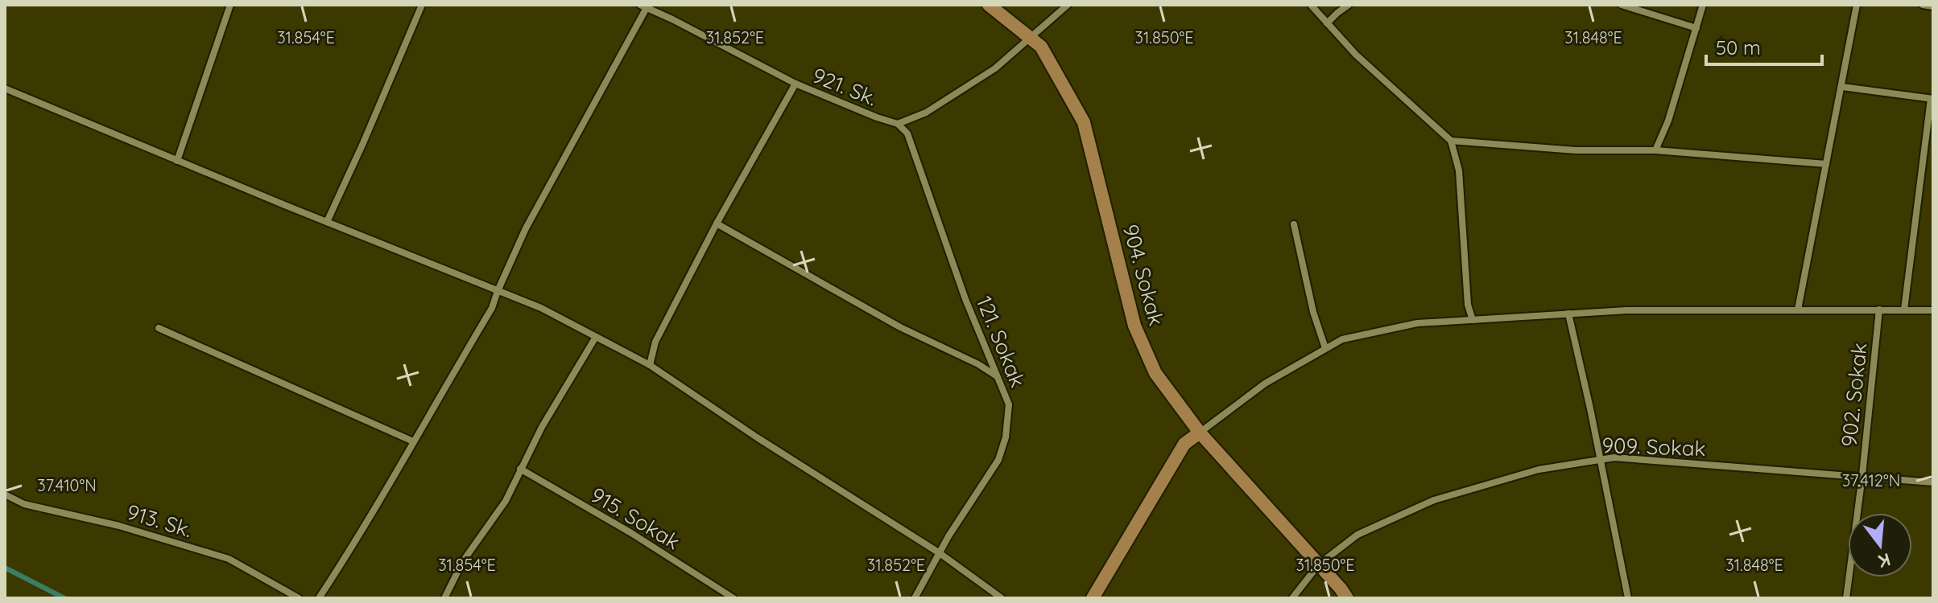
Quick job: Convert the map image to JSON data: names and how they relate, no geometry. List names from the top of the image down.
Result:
{
  "streets": {
    "street": [
      "921. Sk.",
      "904. Sokak",
      "121. Sokak",
      "902. Sokak",
      "909. Sokak",
      "915. Sokak",
      "913. Sk."
    ]
  },
  "crossings": [
    ["921. Sk.", "904. Sokak"],
    ["921. Sk.", "121. Sokak"],
    ["904. Sokak", "909. Sokak"],
    ["902. Sokak", "909. Sokak"]
  ],
  "scale_bar": "50 m",
  "north": "bottom",
  "coordinates": [
    "31.854°E",
    "31.852°E",
    "31.850°E",
    "31.848°E",
    "37.412°N",
    "37.410°N"
  ]
}
